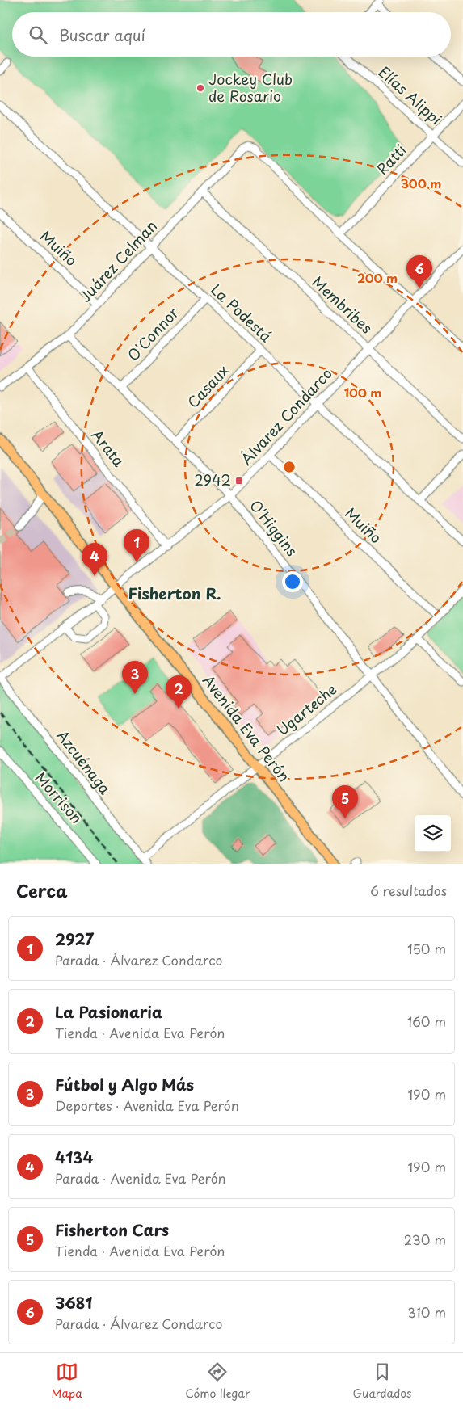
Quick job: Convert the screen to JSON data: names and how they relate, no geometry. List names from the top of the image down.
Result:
{
  "streets": {
    "main road": ["Avenida Eva Perón"],
    "street": [
      "Elías Alippi",
      "Ratti",
      "Muiño",
      "Juárez Celman",
      "Membribes",
      "La Podestá",
      "O'Connor",
      "Casaux",
      "Álvarez Condarco",
      "Arata",
      "O'Higgins",
      "Ugarteche",
      "Azcuénaga",
      "Morrison"
    ]
  },
  "crossings": [
    ["Elías Alippi", "Ratti"],
    ["Ratti", "Juárez Celman"],
    ["Muiño", "Juárez Celman"],
    ["Muiño", "Álvarez Condarco"],
    ["Muiño", "Ugarteche"],
    ["Juárez Celman", "Membribes"],
    ["Juárez Celman", "La Podestá"],
    ["Juárez Celman", "Arata"],
    ["Juárez Celman", "O'Higgins"],
    ["Membribes", "Álvarez Condarco"],
    ["La Podestá", "O'Connor"],
    ["La Podestá", "Casaux"],
    ["La Podestá", "Álvarez Condarco"],
    ["O'Connor", "O'Higgins"],
    ["Casaux", "O'Higgins"],
    ["Álvarez Condarco", "Arata"],
    ["Álvarez Condarco", "O'Higgins"],
    ["Álvarez Condarco", "Avenida Eva Perón"],
    ["Álvarez Condarco", "Azcuénaga"],
    ["O'Higgins", "Ugarteche"],
    ["Ugarteche", "Avenida Eva Perón"],
    ["Ugarteche", "Azcuénaga"]
  ],
  "districts": ["Fisherton R."],
  "places": {
    "other": ["Jockey Club de Rosario"],
    "transit": ["2942"]
  },
  "page": {
    "search": "Buscar aquí",
    "pins": [
      "6",
      "1",
      "4",
      "3",
      "2",
      "5"
    ],
    "heading": ["Cerca", "6 resultados"],
    "list": [
      {
        "mark": "1",
        "name": "2927",
        "note": "Parada · Álvarez Condarco",
        "value": "150 m"
      },
      {
        "mark": "2",
        "name": "La Pasionaria",
        "note": "Tienda · Avenida Eva Perón",
        "value": "160 m"
      },
      {
        "mark": "3",
        "name": "Fútbol y Algo Más",
        "note": "Deportes · Avenida Eva Perón",
        "value": "190 m"
      },
      {
        "mark": "4",
        "name": "4134",
        "note": "Parada · Avenida Eva Perón",
        "value": "190 m"
      },
      {
        "mark": "5",
        "name": "Fisherton Cars",
        "note": "Tienda · Avenida Eva Perón",
        "value": "230 m"
      },
      {
        "mark": "6",
        "name": "3681",
        "note": "Parada · Álvarez Condarco",
        "value": "310 m"
      }
    ],
    "nav": ["Mapa", "Cómo llegar", "Guardados"]
  },
  "rings": ["300 m", "200 m", "100 m"]
}
